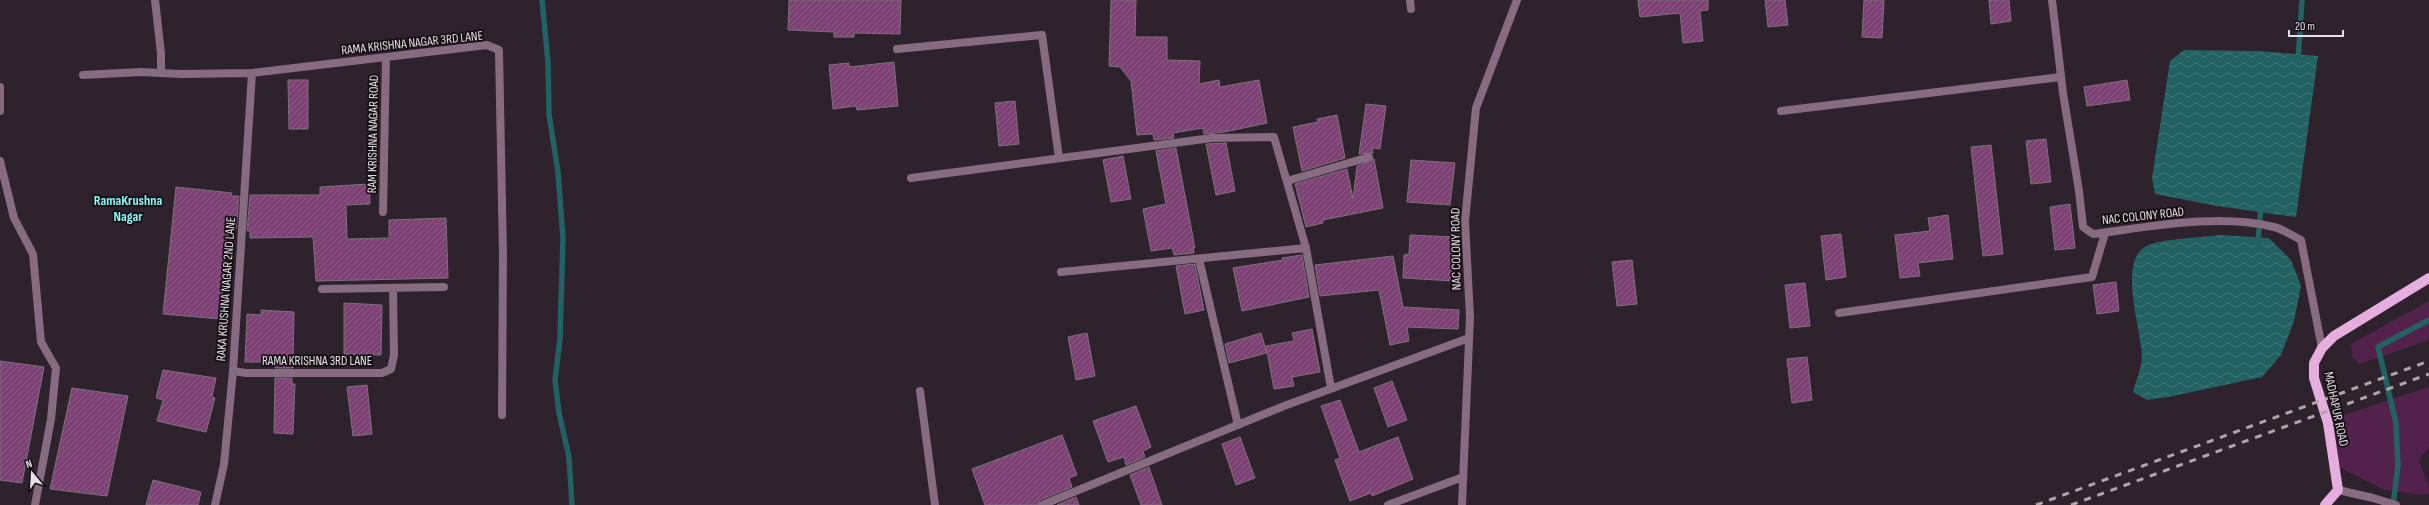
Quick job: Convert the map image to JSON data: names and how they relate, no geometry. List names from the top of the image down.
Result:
{
  "streets": {
    "main road": ["MADHAPUR ROAD"],
    "street": [
      "RAMA KRISHNA NAGAR 3RD LANE",
      "RAM KRISHNA NAGAR ROAD",
      "NAC COLONY ROAD",
      "RAKA KRUSHNA NAGAR 2ND LANE",
      "RAMA KRISHNA 3RD LANE"
    ]
  },
  "crossings": [
    ["RAMA KRISHNA NAGAR 3RD LANE", "RAM KRISHNA NAGAR ROAD"],
    ["RAMA KRISHNA NAGAR 3RD LANE", "RAKA KRUSHNA NAGAR 2ND LANE"],
    ["NAC COLONY ROAD", "MADHAPUR ROAD"],
    ["RAKA KRUSHNA NAGAR 2ND LANE", "RAMA KRISHNA 3RD LANE"]
  ],
  "districts": ["RamaKrushna Nagar"],
  "scale_bar": "20 m",
  "north": "top"
}
